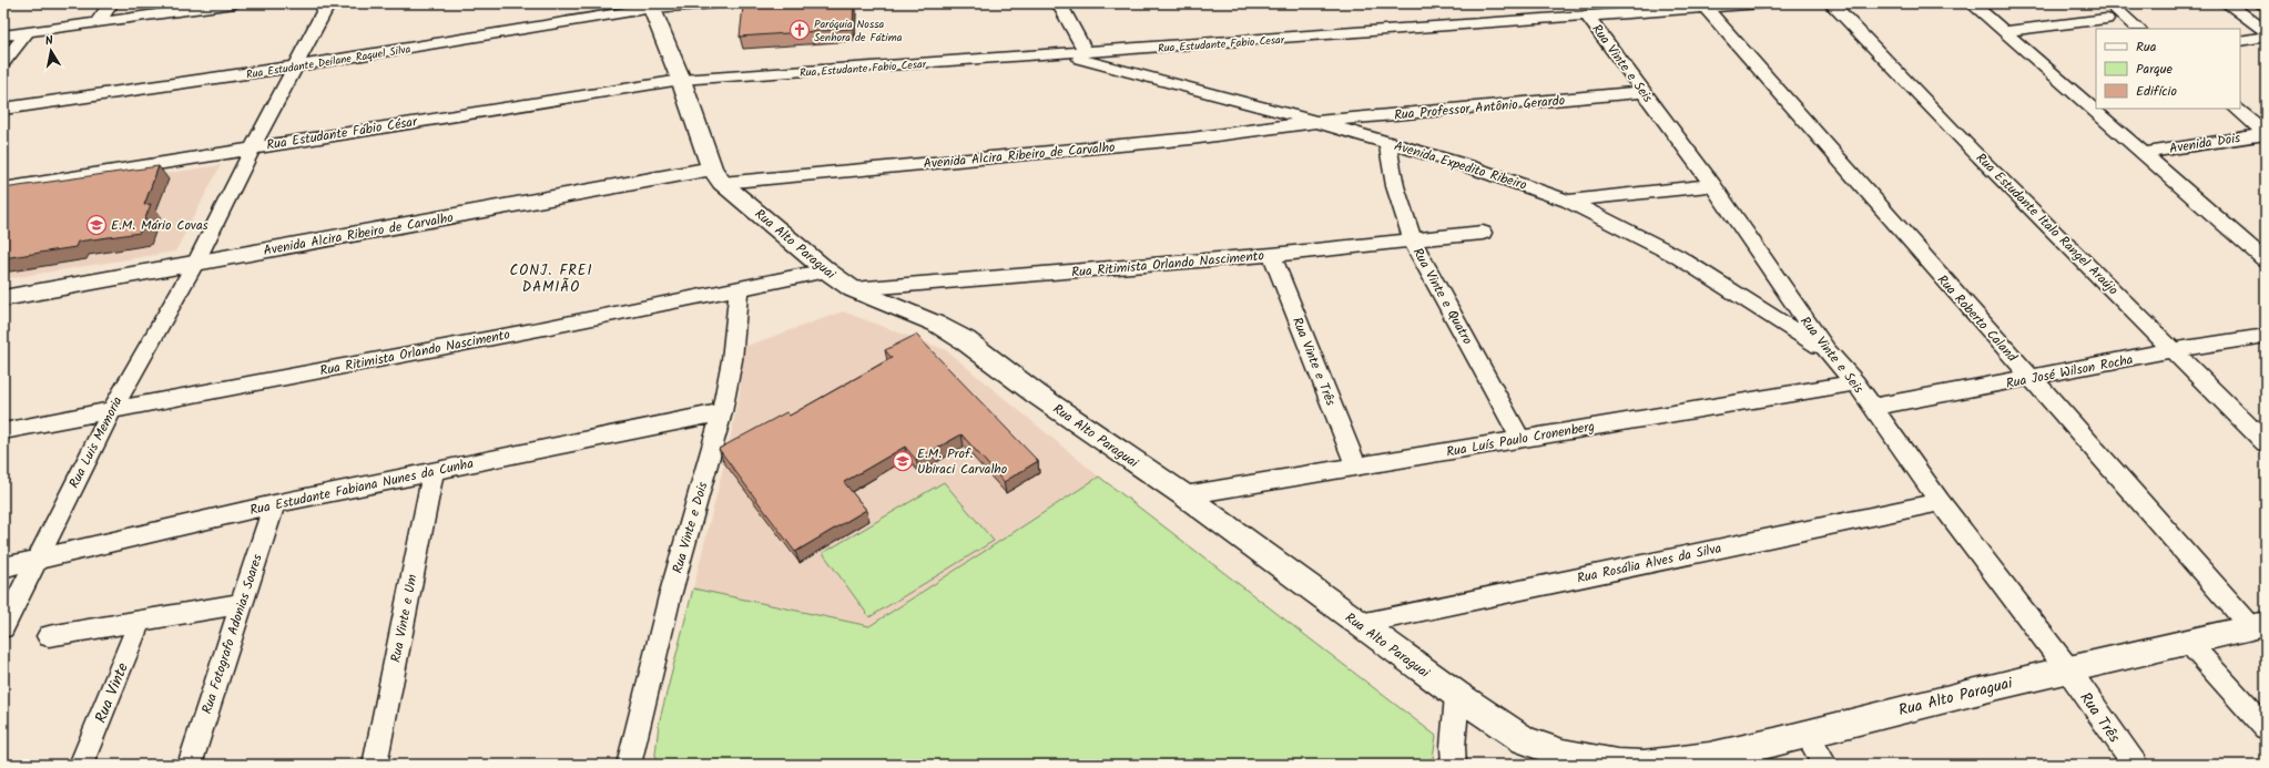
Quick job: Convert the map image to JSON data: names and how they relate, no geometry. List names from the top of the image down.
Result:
{
  "streets": {
    "street": [
      "Rua Estudante Fabio Cesar",
      "Rua Estudante Deilane Raquel Silva",
      "Rua Vinte e Seis",
      "Rua Professor Antônio Gerardo",
      "Rua Estudante Fábio César",
      "Avenida Dois",
      "Avenida Alcira Ribeiro de Carvalho",
      "Avenida Expedito Ribeiro",
      "Rua Estudante Italo Rangel Araújo",
      "Rua Alto Paraguai",
      "Rua Ritimista Orlando Nascimento",
      "Rua Vinte e Quatro",
      "Rua Roberto Caland",
      "Rua Vinte e Três",
      "Rua José Wilson Rocha",
      "Rua Luís Paulo Cronenberg",
      "Rua Luis Memoria",
      "Rua Estudante Fabiana Nunes da Cunha",
      "Rua Vinte e Dois",
      "Rua Rosália Alves da Silva",
      "Rua Vinte e Um",
      "Rua Fotografo Adonias Soares",
      "Rua Vinte",
      "Rua Três"
    ]
  },
  "crossings": [
    ["Rua Estudante Fabio Cesar", "Rua Vinte e Seis"],
    ["Rua Estudante Fabio Cesar", "Rua Estudante Fábio César"],
    ["Rua Estudante Fabio Cesar", "Avenida Expedito Ribeiro"],
    ["Rua Estudante Fabio Cesar", "Rua Roberto Caland"],
    ["Rua Estudante Deilane Raquel Silva", "Rua Luis Memoria"],
    ["Rua Vinte e Seis", "Rua Professor Antônio Gerardo"],
    ["Rua Vinte e Seis", "Avenida Expedito Ribeiro"],
    ["Rua Vinte e Seis", "Rua Alto Paraguai"],
    ["Rua Vinte e Seis", "Rua José Wilson Rocha"],
    ["Rua Vinte e Seis", "Rua Luís Paulo Cronenberg"],
    ["Rua Vinte e Seis", "Rua Rosália Alves da Silva"],
    ["Rua Vinte e Seis", "Rua Três"],
    ["Rua Professor Antônio Gerardo", "Avenida Alcira Ribeiro de Carvalho"],
    ["Rua Professor Antônio Gerardo", "Avenida Expedito Ribeiro"],
    ["Rua Estudante Fábio César", "Rua Luis Memoria"],
    ["Avenida Alcira Ribeiro de Carvalho", "Avenida Expedito Ribeiro"],
    ["Avenida Alcira Ribeiro de Carvalho", "Rua Alto Paraguai"],
    ["Avenida Alcira Ribeiro de Carvalho", "Rua Luis Memoria"],
    ["Avenida Expedito Ribeiro", "Rua Vinte e Quatro"],
    ["Rua Estudante Italo Rangel Araújo", "Rua José Wilson Rocha"],
    ["Rua Alto Paraguai", "Rua Ritimista Orlando Nascimento"],
    ["Rua Alto Paraguai", "Rua Roberto Caland"],
    ["Rua Alto Paraguai", "Rua Luís Paulo Cronenberg"],
    ["Rua Alto Paraguai", "Rua Rosália Alves da Silva"],
    ["Rua Alto Paraguai", "Rua Três"],
    ["Rua Ritimista Orlando Nascimento", "Rua Vinte e Quatro"],
    ["Rua Ritimista Orlando Nascimento", "Rua Vinte e Três"],
    ["Rua Ritimista Orlando Nascimento", "Rua Luis Memoria"],
    ["Rua Ritimista Orlando Nascimento", "Rua Vinte e Dois"],
    ["Rua Vinte e Quatro", "Rua Luís Paulo Cronenberg"],
    ["Rua Roberto Caland", "Rua José Wilson Rocha"],
    ["Rua Vinte e Três", "Rua Luís Paulo Cronenberg"],
    ["Rua Luis Memoria", "Rua Estudante Fabiana Nunes da Cunha"],
    ["Rua Estudante Fabiana Nunes da Cunha", "Rua Vinte e Dois"],
    ["Rua Estudante Fabiana Nunes da Cunha", "Rua Vinte e Um"],
    ["Rua Estudante Fabiana Nunes da Cunha", "Rua Fotografo Adonias Soares"]
  ],
  "districts": ["CONJ. FREI DAMIÃO"],
  "places": {
    "church": ["Paróquia Nossa Senhora de Fátima"],
    "school or university": ["E.M. Mário Covas", "E.M. Prof. Ubiraci Carvalho"]
  },
  "legend": ["Rua", "Parque", "Edifício"],
  "north": "top"
}
